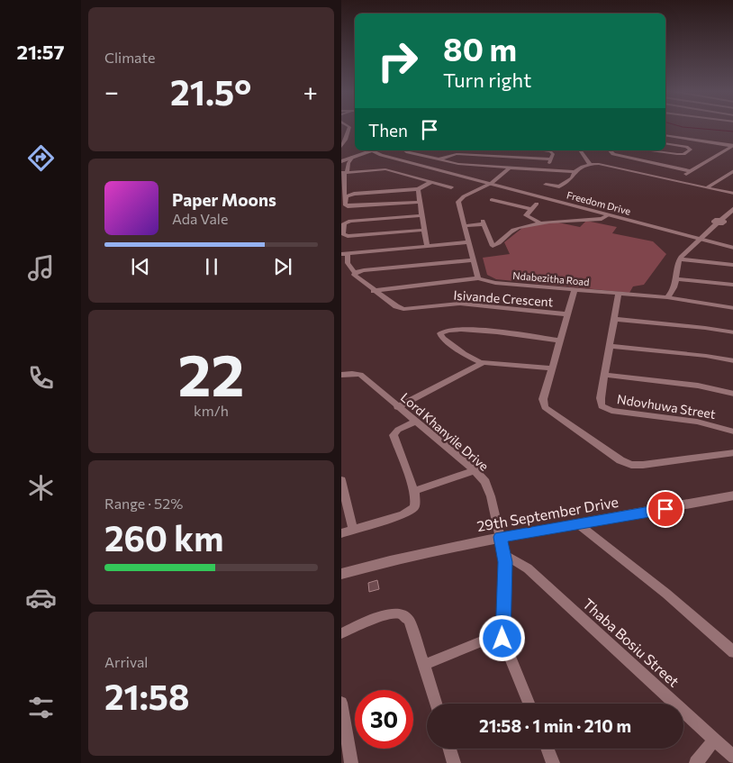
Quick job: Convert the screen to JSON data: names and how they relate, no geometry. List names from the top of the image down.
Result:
{
  "streets": {
    "street": [
      "Freedom Drive",
      "Ndabezitha Road",
      "Isivande Crescent",
      "Ndovhuwa Street",
      "Lord Khanyile Drive",
      "29th September Drive",
      "Thaba Bosiu Street"
    ]
  },
  "crossings": [
    ["Ndabezitha Road", "Isivande Crescent"],
    ["Ndabezitha Road", "Ndovhuwa Street"],
    ["Lord Khanyile Drive", "29th September Drive"],
    ["Lord Khanyile Drive", "Thaba Bosiu Street"]
  ],
  "page": {
    "tabs": "21:57",
    "tile": [
      "Climate",
      ["22", "km/h"],
      ["Range · 52%", "260 km"],
      ["Arrival", "21:58"]
    ],
    "turn": ["80 m", "Turn right"],
    "heat": ["−", "21.5°", "+"],
    "then": "Then",
    "song": ["Paper Moons", "Ada Vale"],
    "limit": "30",
    "trip": "21:58 · 1 min · 210 m"
  }
}
